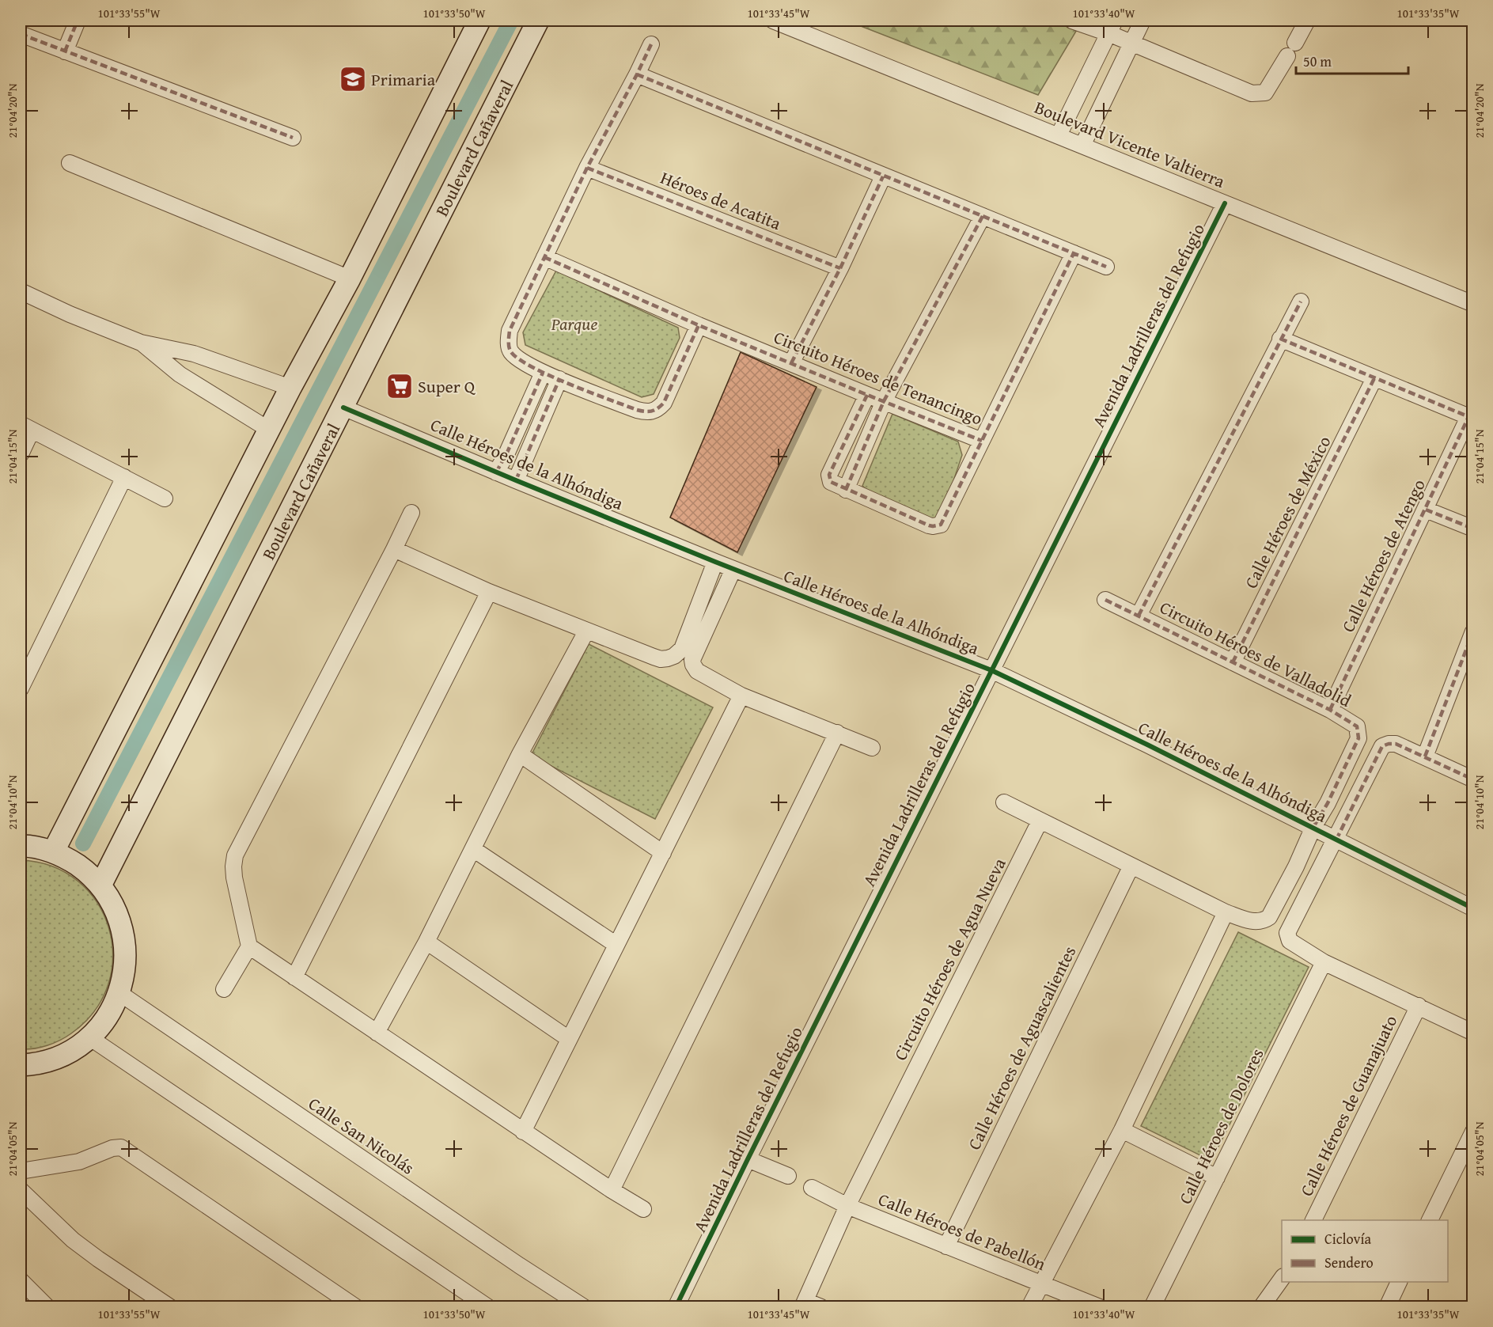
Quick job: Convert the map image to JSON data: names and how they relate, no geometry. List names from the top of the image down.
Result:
{
  "streets": {
    "street": [
      "Boulevard Vicente Valtierra",
      "Boulevard Cañaveral",
      "Héroes de Acatita",
      "Avenida Ladrilleras del Refugio",
      "Circuito Héroes de Tenancingo",
      "Calle Héroes de la Alhóndiga",
      "Calle Héroes de México",
      "Calle Héroes de Atengo",
      "Circuito Héroes de Valladolid",
      "Circuito Héroes de Agua Nueva",
      "Calle Héroes de Aguascalientes",
      "Calle Héroes de Guanajuato",
      "Calle Héroes de Dolores",
      "Calle San Nicolás",
      "Calle Héroes de Pabellón"
    ]
  },
  "crossings": [
    ["Boulevard Vicente Valtierra", "Avenida Ladrilleras del Refugio"],
    ["Boulevard Cañaveral", "Calle Héroes de la Alhóndiga"],
    ["Avenida Ladrilleras del Refugio", "Calle Héroes de la Alhóndiga"],
    ["Calle Héroes de la Alhóndiga", "Circuito Héroes de Valladolid"],
    ["Calle Héroes de México", "Circuito Héroes de Valladolid"],
    ["Calle Héroes de Atengo", "Circuito Héroes de Valladolid"],
    ["Circuito Héroes de Agua Nueva", "Calle Héroes de Pabellón"],
    ["Calle Héroes de Aguascalientes", "Calle Héroes de Pabellón"]
  ],
  "parks": ["Parque"],
  "places": {
    "school or university": ["Primaria"],
    "supermarket": ["Super Q"]
  },
  "legend": ["Ciclovía", "Sendero"],
  "scale_bar": "50 m",
  "coordinates": [
    "101°33'55\"W",
    "101°33'50\"W",
    "101°33'45\"W",
    "101°33'40\"W",
    "101°33'35\"W",
    "21°04'20\"N",
    "21°04'15\"N",
    "21°04'10\"N",
    "21°04'05\"N"
  ]
}
